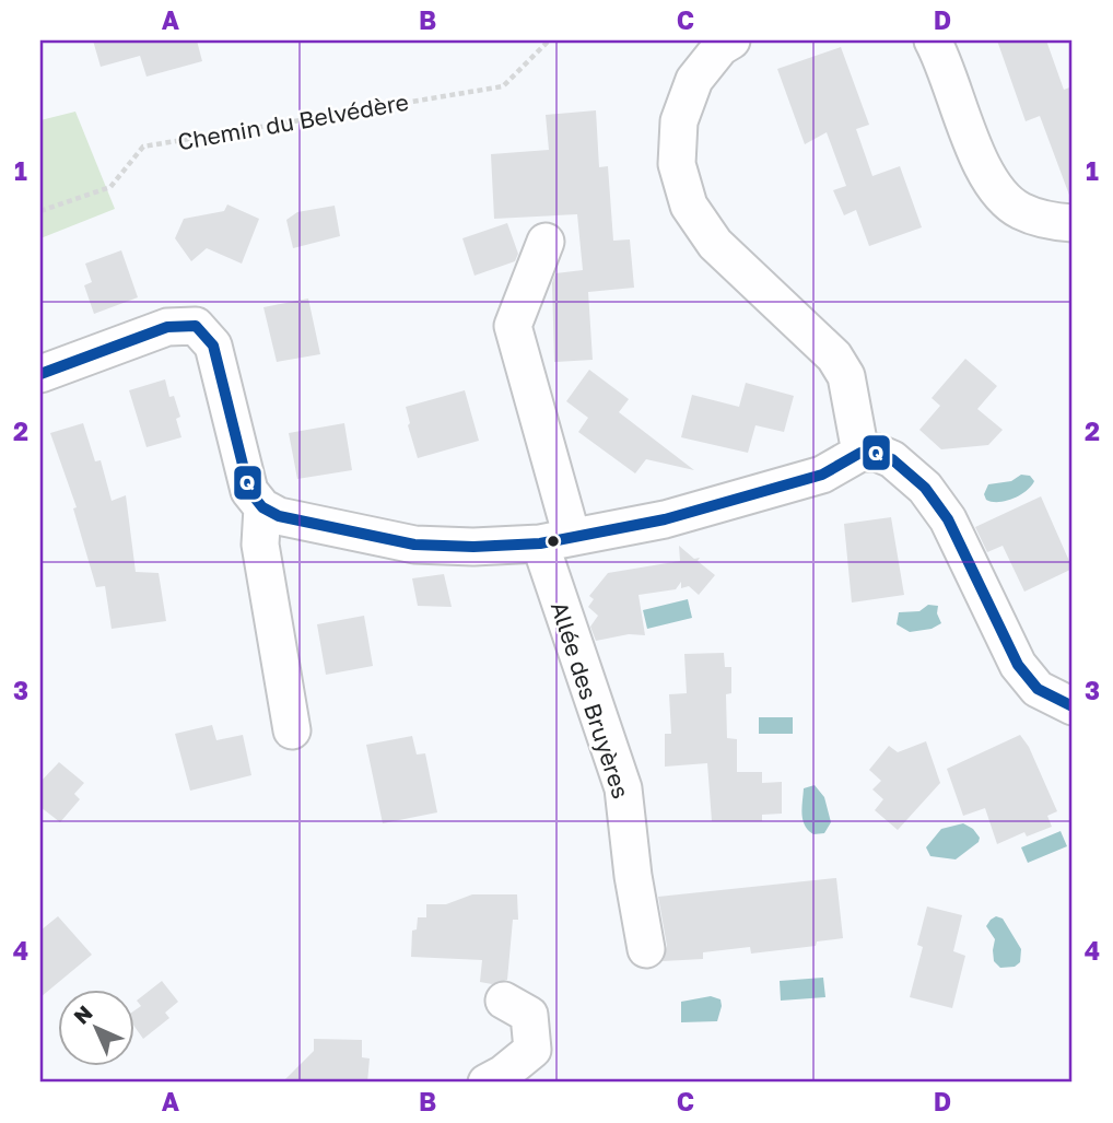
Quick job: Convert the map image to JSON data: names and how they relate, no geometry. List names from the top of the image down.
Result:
{
  "streets": {
    "street": ["Allée des Bruyères"],
    "path": ["Chemin du Belvédère"]
  },
  "lines": ["transit line Q"],
  "north": "top left",
  "grid": {
    "columns": [
      "A",
      "B",
      "C",
      "D"
    ],
    "rows": [
      "1",
      "2",
      "3",
      "4"
    ]
  }
}
